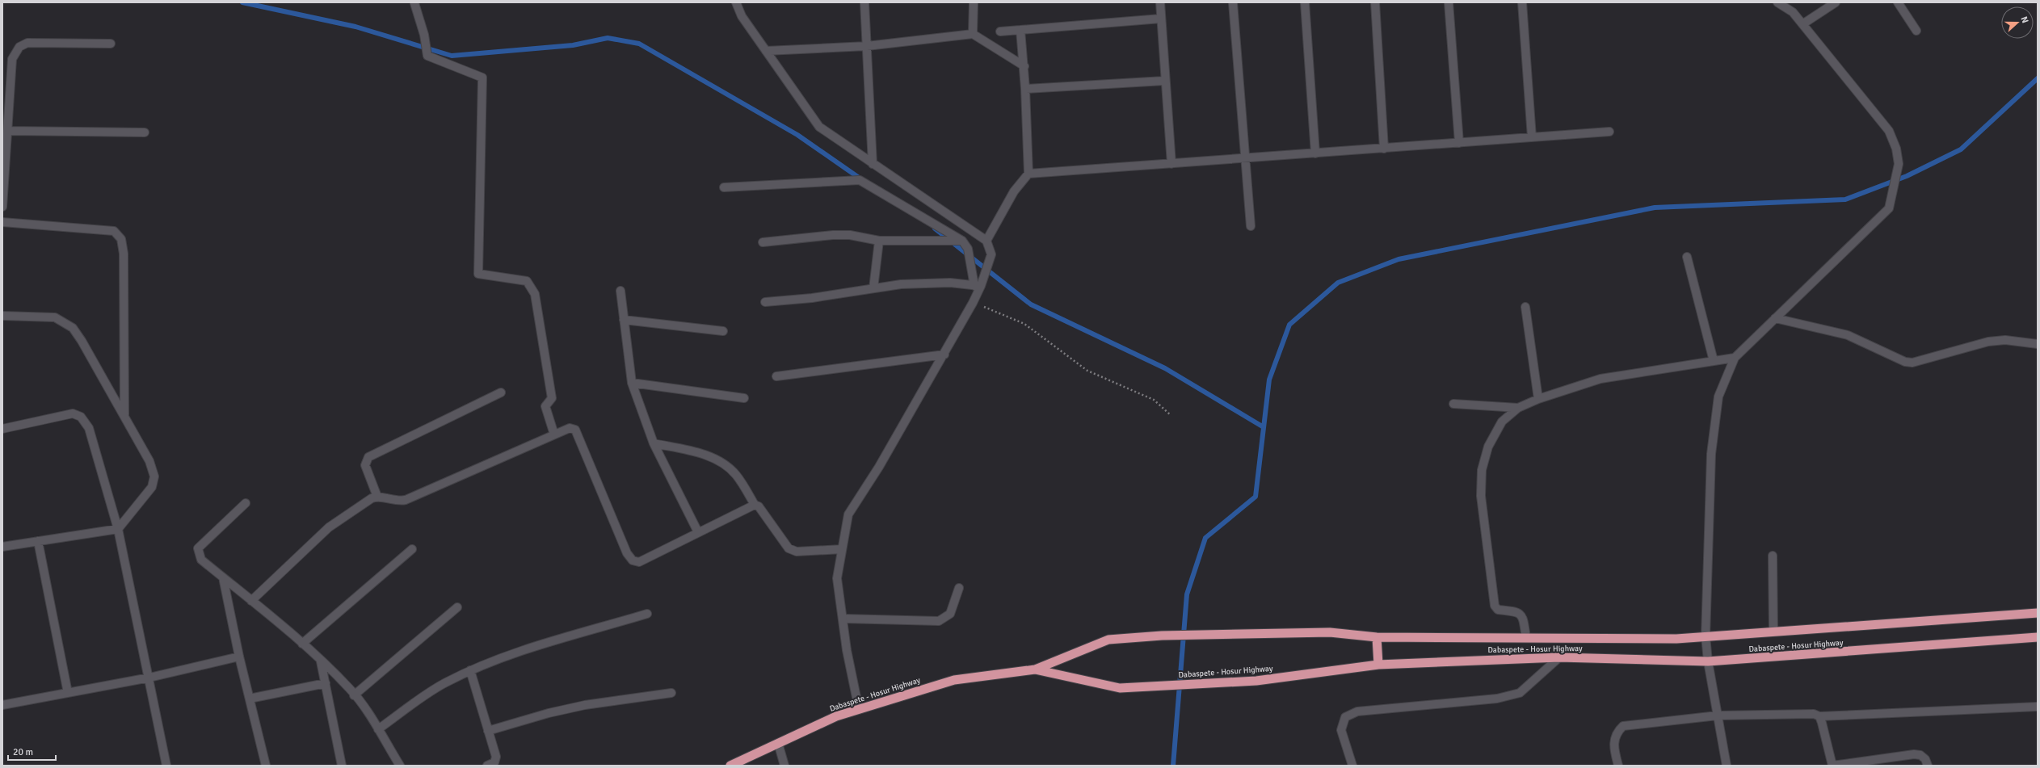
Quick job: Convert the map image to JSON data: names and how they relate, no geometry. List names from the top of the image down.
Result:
{
  "streets": {
    "highway": ["Dabaspete - Hosur Highway"]
  },
  "scale_bar": "20 m",
  "north": "right"
}
